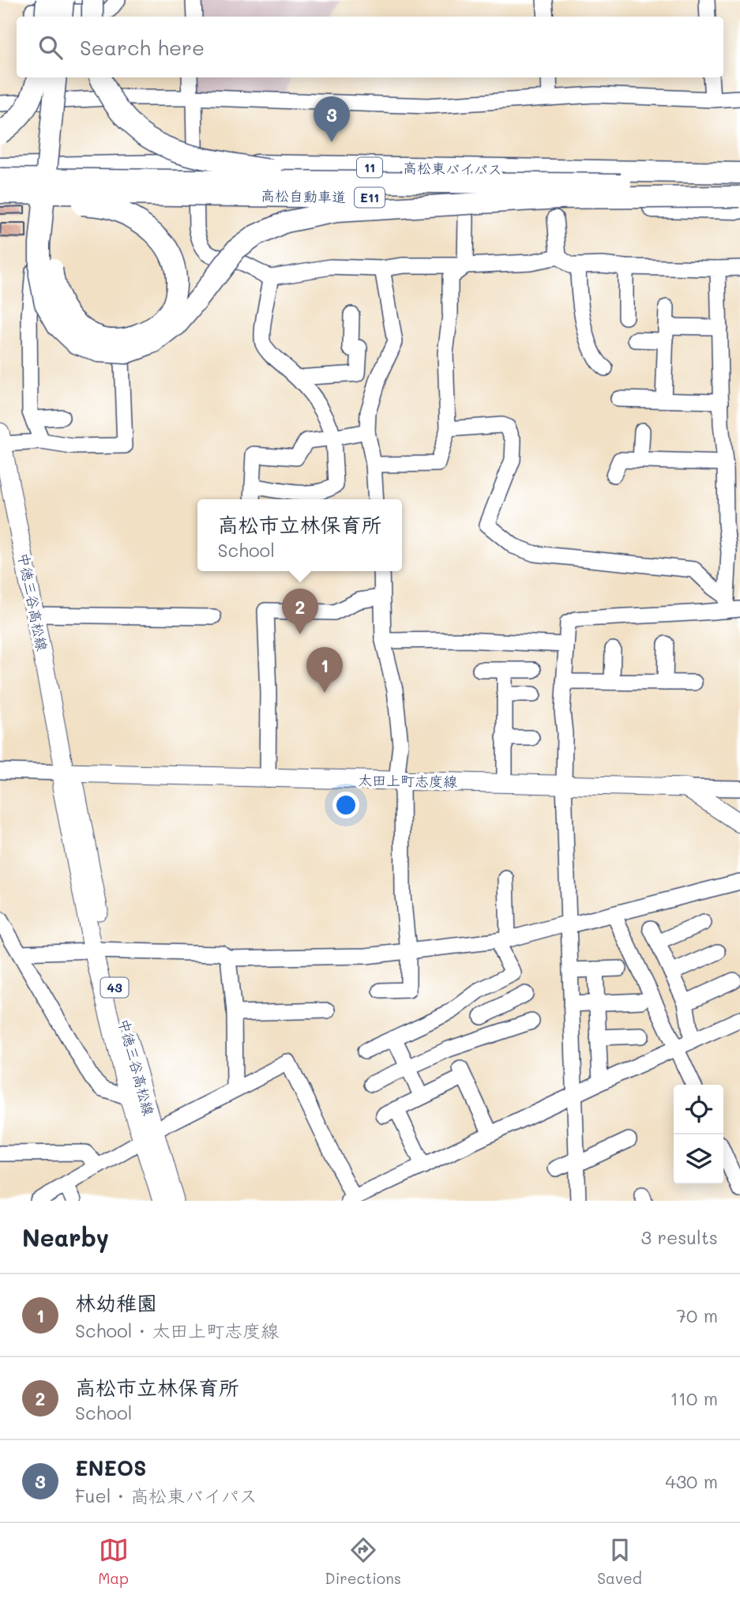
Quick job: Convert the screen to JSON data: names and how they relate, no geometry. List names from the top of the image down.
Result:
{
  "streets": {
    "highway": [
      "11",
      "高松東バイパス",
      "高松自動車道",
      "E11"
    ],
    "main road": ["中徳三谷高松線", "太田上町志度線", "43"]
  },
  "crossings": [
    ["中徳三谷高松線", "太田上町志度線"]
  ],
  "page": {
    "search": "Search here",
    "pins": ["3", "2", "1"],
    "popup": ["高松市立林保育所", "School"],
    "heading": ["Nearby", "3 results"],
    "list": [
      {
        "mark": "1",
        "name": "林幼稚園",
        "note": "School · 太田上町志度線",
        "value": "70 m"
      },
      {
        "mark": "2",
        "name": "高松市立林保育所",
        "note": "School",
        "value": "110 m"
      },
      {
        "mark": "3",
        "name": "ENEOS",
        "note": "Fuel · 高松東バイパス",
        "value": "430 m"
      }
    ],
    "nav": ["Map", "Directions", "Saved"]
  }
}
